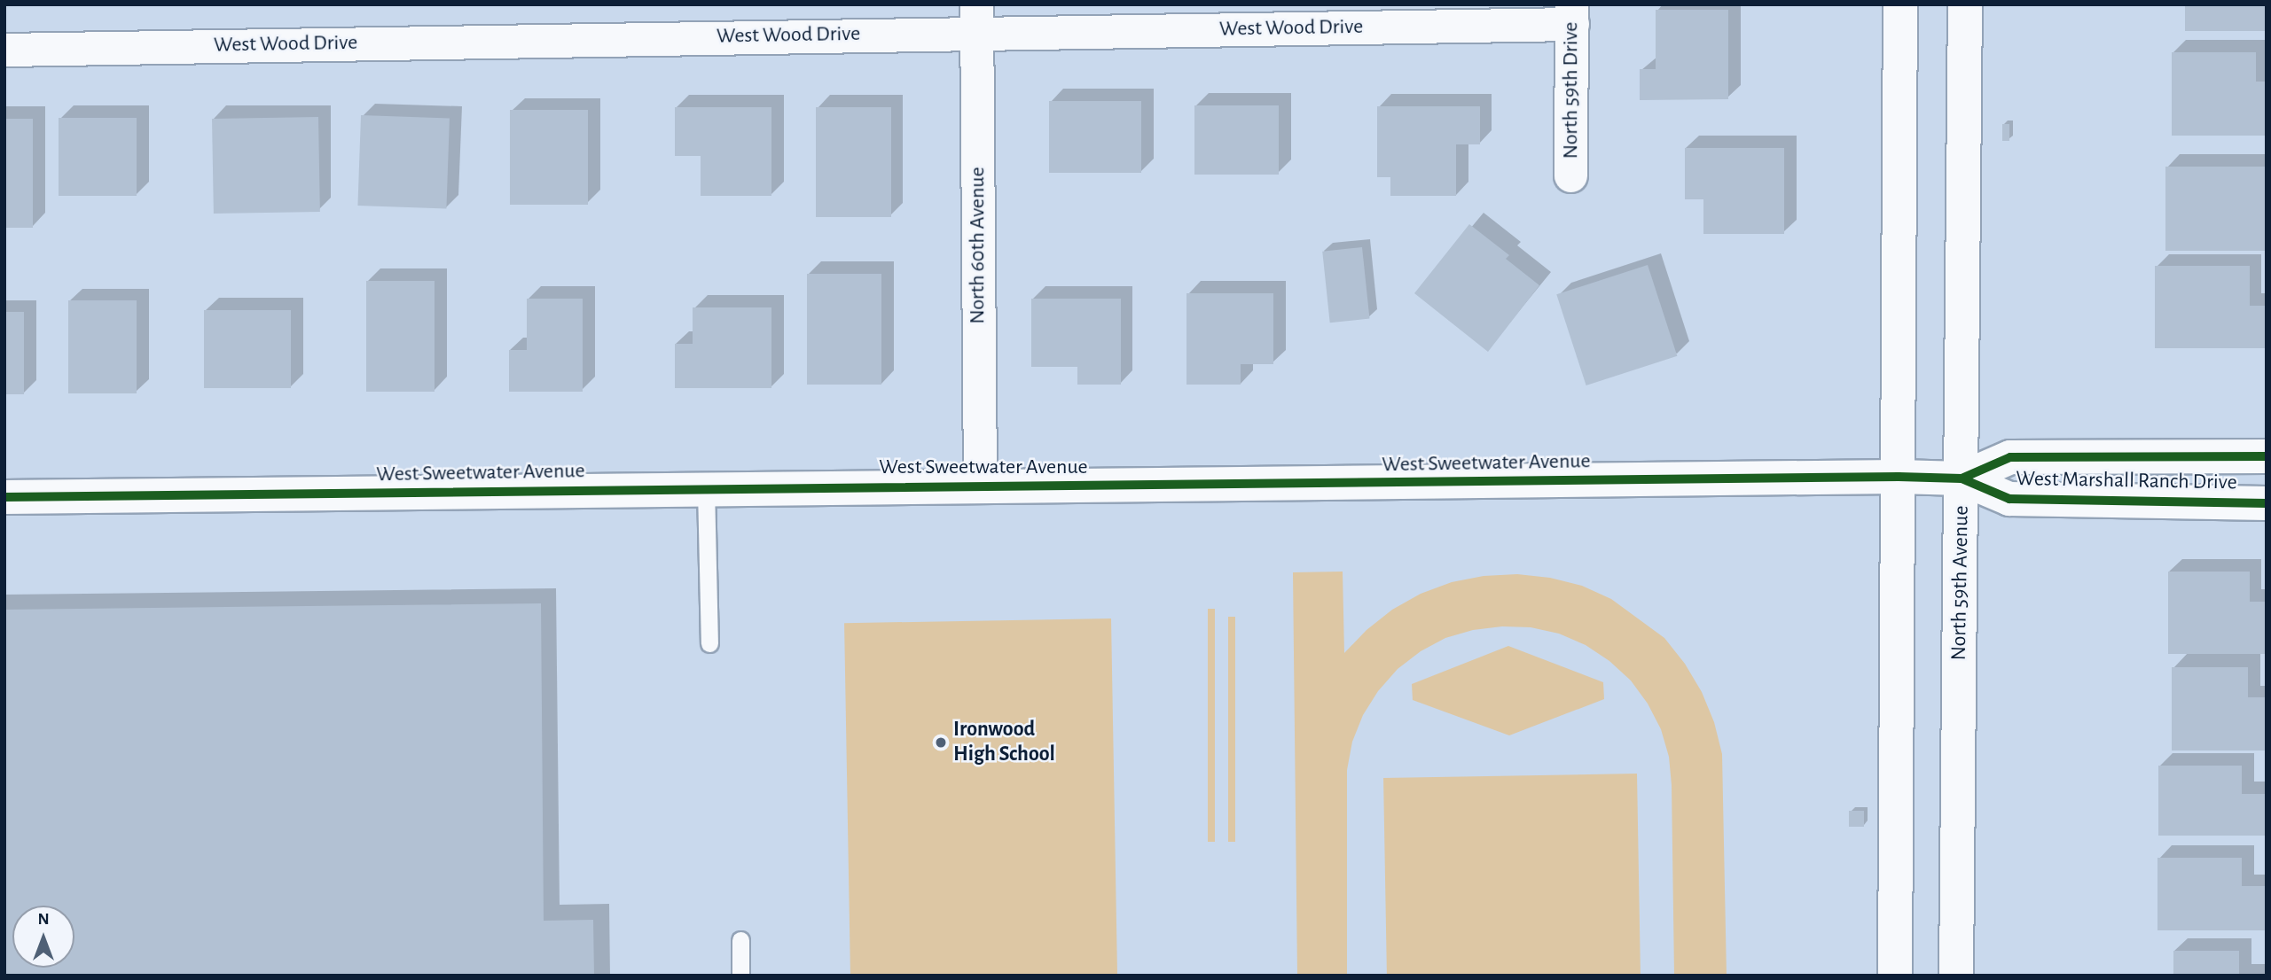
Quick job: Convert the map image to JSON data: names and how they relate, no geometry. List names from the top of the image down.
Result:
{
  "streets": {
    "street": [
      "West Wood Drive",
      "North 59th Drive",
      "North 60th Avenue",
      "West Sweetwater Avenue",
      "West Marshall Ranch Drive",
      "North 59th Avenue"
    ]
  },
  "crossings": [
    ["West Wood Drive", "North 59th Drive"],
    ["West Wood Drive", "North 60th Avenue"],
    ["North 60th Avenue", "West Sweetwater Avenue"],
    ["West Sweetwater Avenue", "West Marshall Ranch Drive"],
    ["West Sweetwater Avenue", "North 59th Avenue"],
    ["West Marshall Ranch Drive", "North 59th Avenue"]
  ],
  "places": ["Ironwood High School"],
  "north": "top"
}
